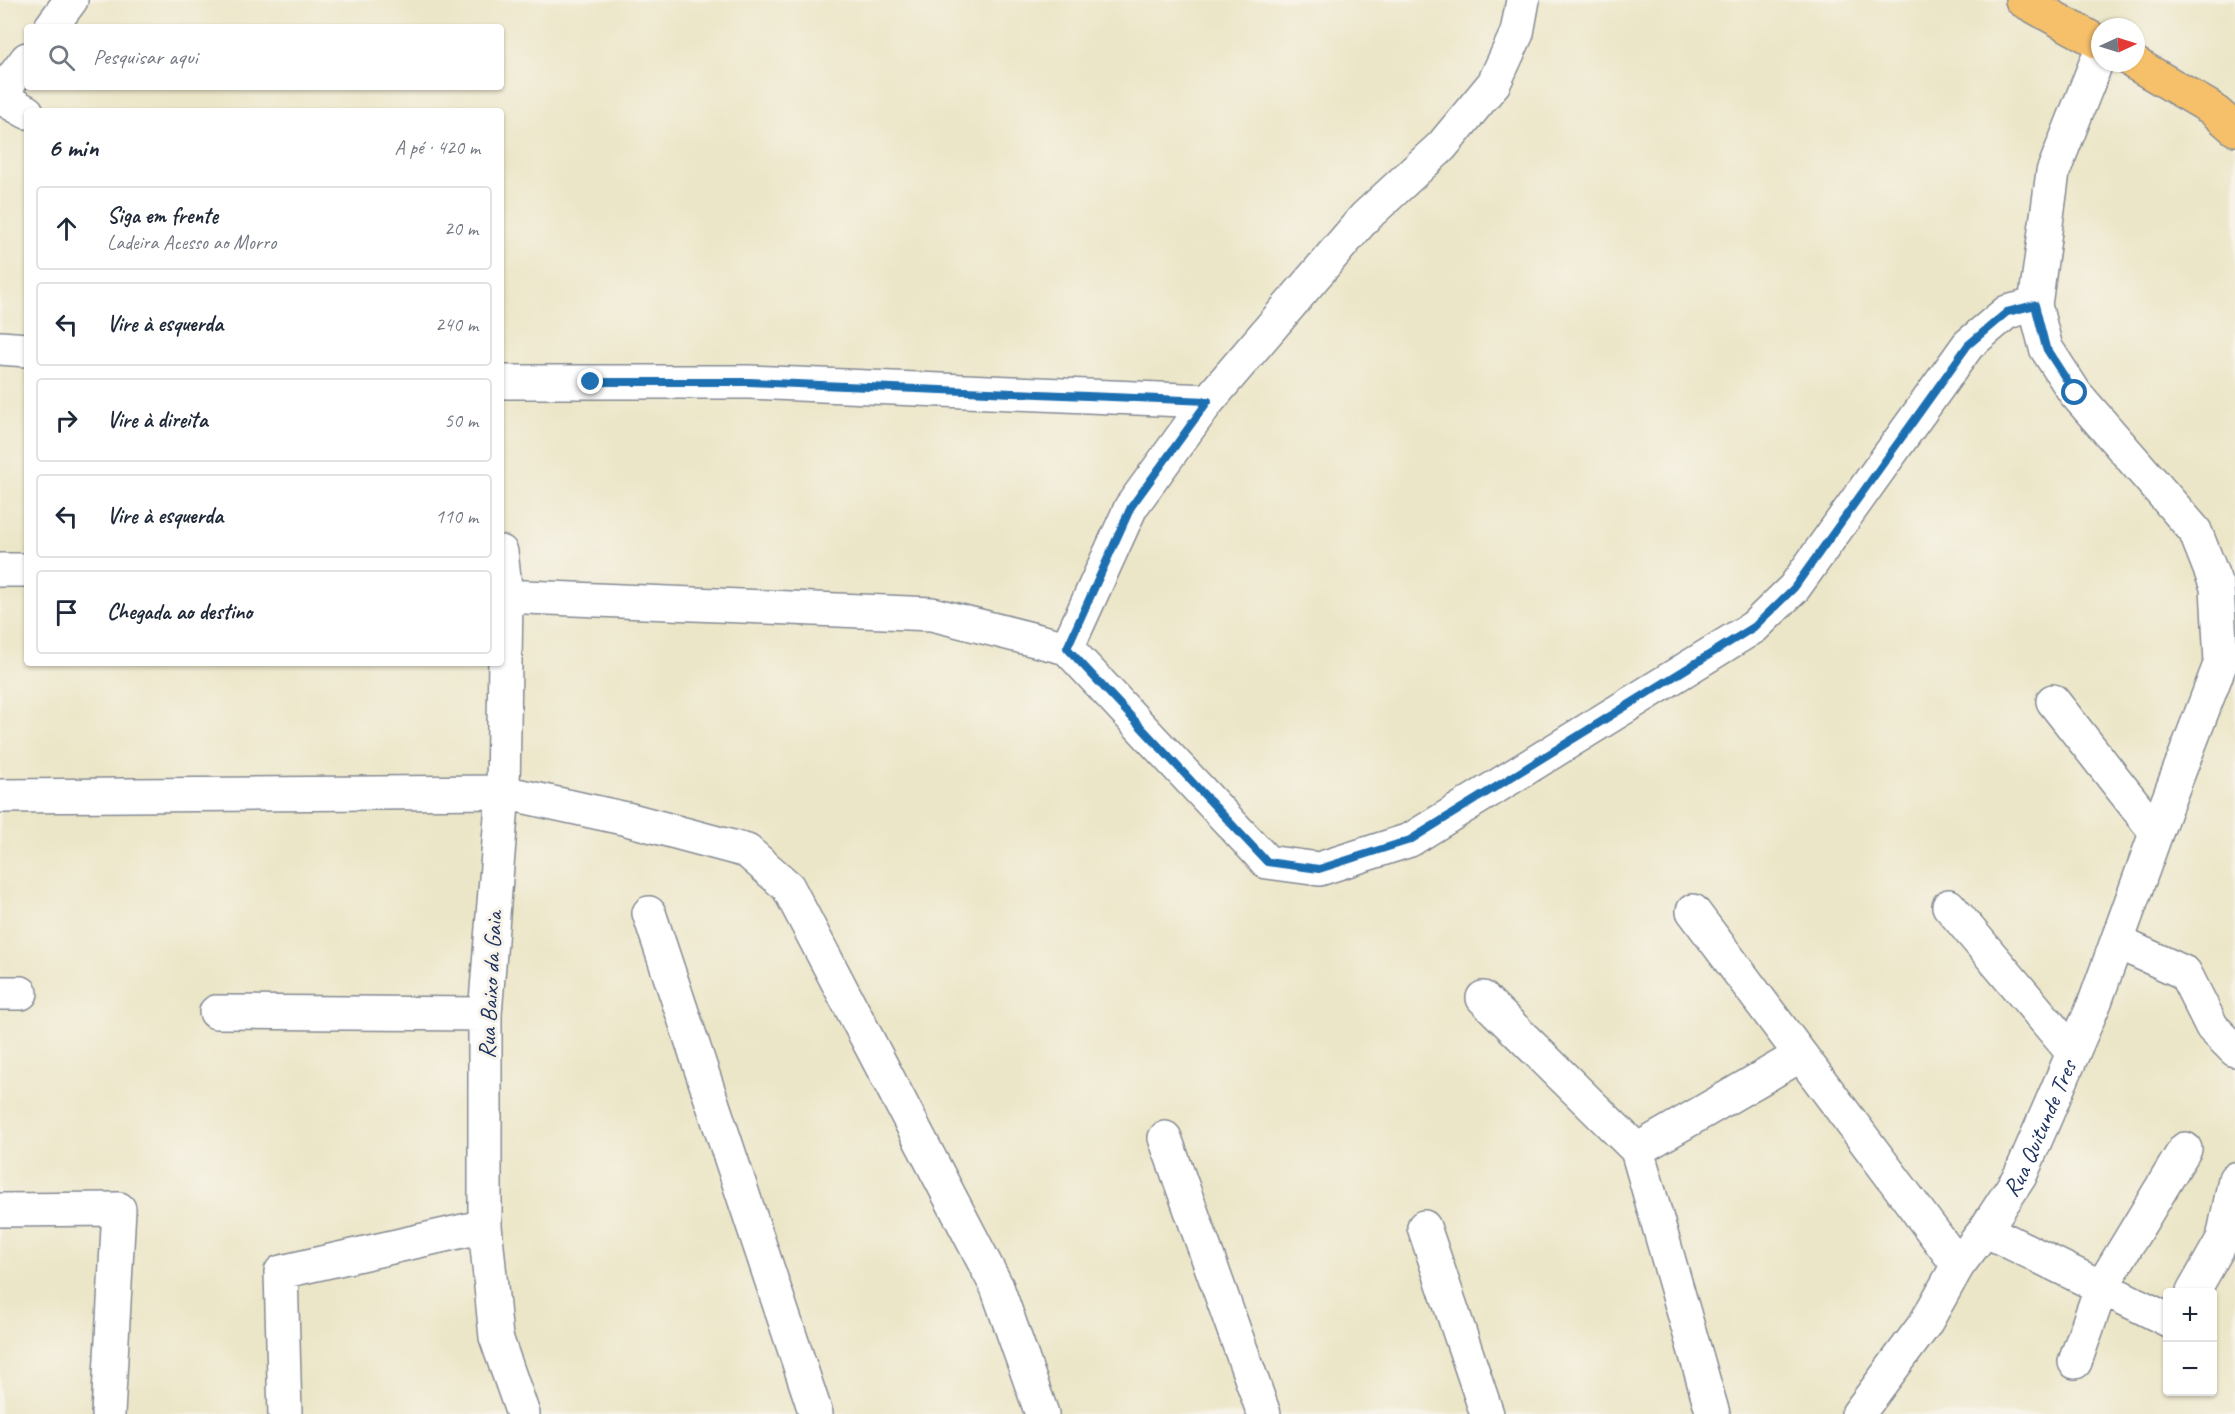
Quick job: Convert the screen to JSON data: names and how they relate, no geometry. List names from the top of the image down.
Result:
{
  "streets": {
    "street": ["Rua Baixo da Gaia", "Rua Quitunde Tres"]
  },
  "north": "right",
  "page": {
    "search": "Pesquisar aqui",
    "heading": ["6 min", "A pé · 420 m"],
    "list": [
      ["Siga em frente", "Ladeira Acesso ao Morro", "20 m"],
      ["Vire à esquerda", "240 m"],
      ["Vire à direita", "50 m"],
      ["Vire à esquerda", "110 m"],
      "Chegada ao destino"
    ],
    "map_buttons": ["+", "−"]
  }
}
